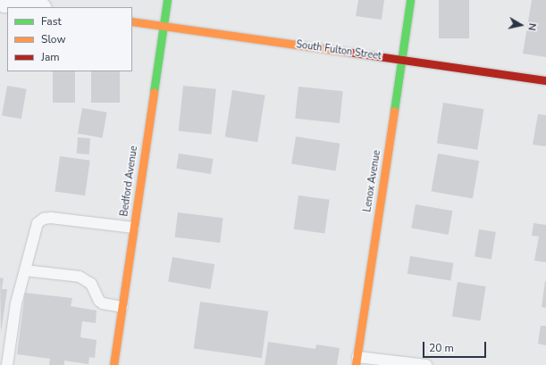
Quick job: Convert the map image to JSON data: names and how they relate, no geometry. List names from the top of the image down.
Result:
{
  "streets": {
    "street": ["South Fulton Street", "Bedford Avenue", "Lenox Avenue"]
  },
  "crossings": [
    ["South Fulton Street", "Bedford Avenue"],
    ["South Fulton Street", "Lenox Avenue"]
  ],
  "legend": ["Fast", "Slow", "Jam"],
  "scale_bar": "20 m",
  "north": "right"
}
